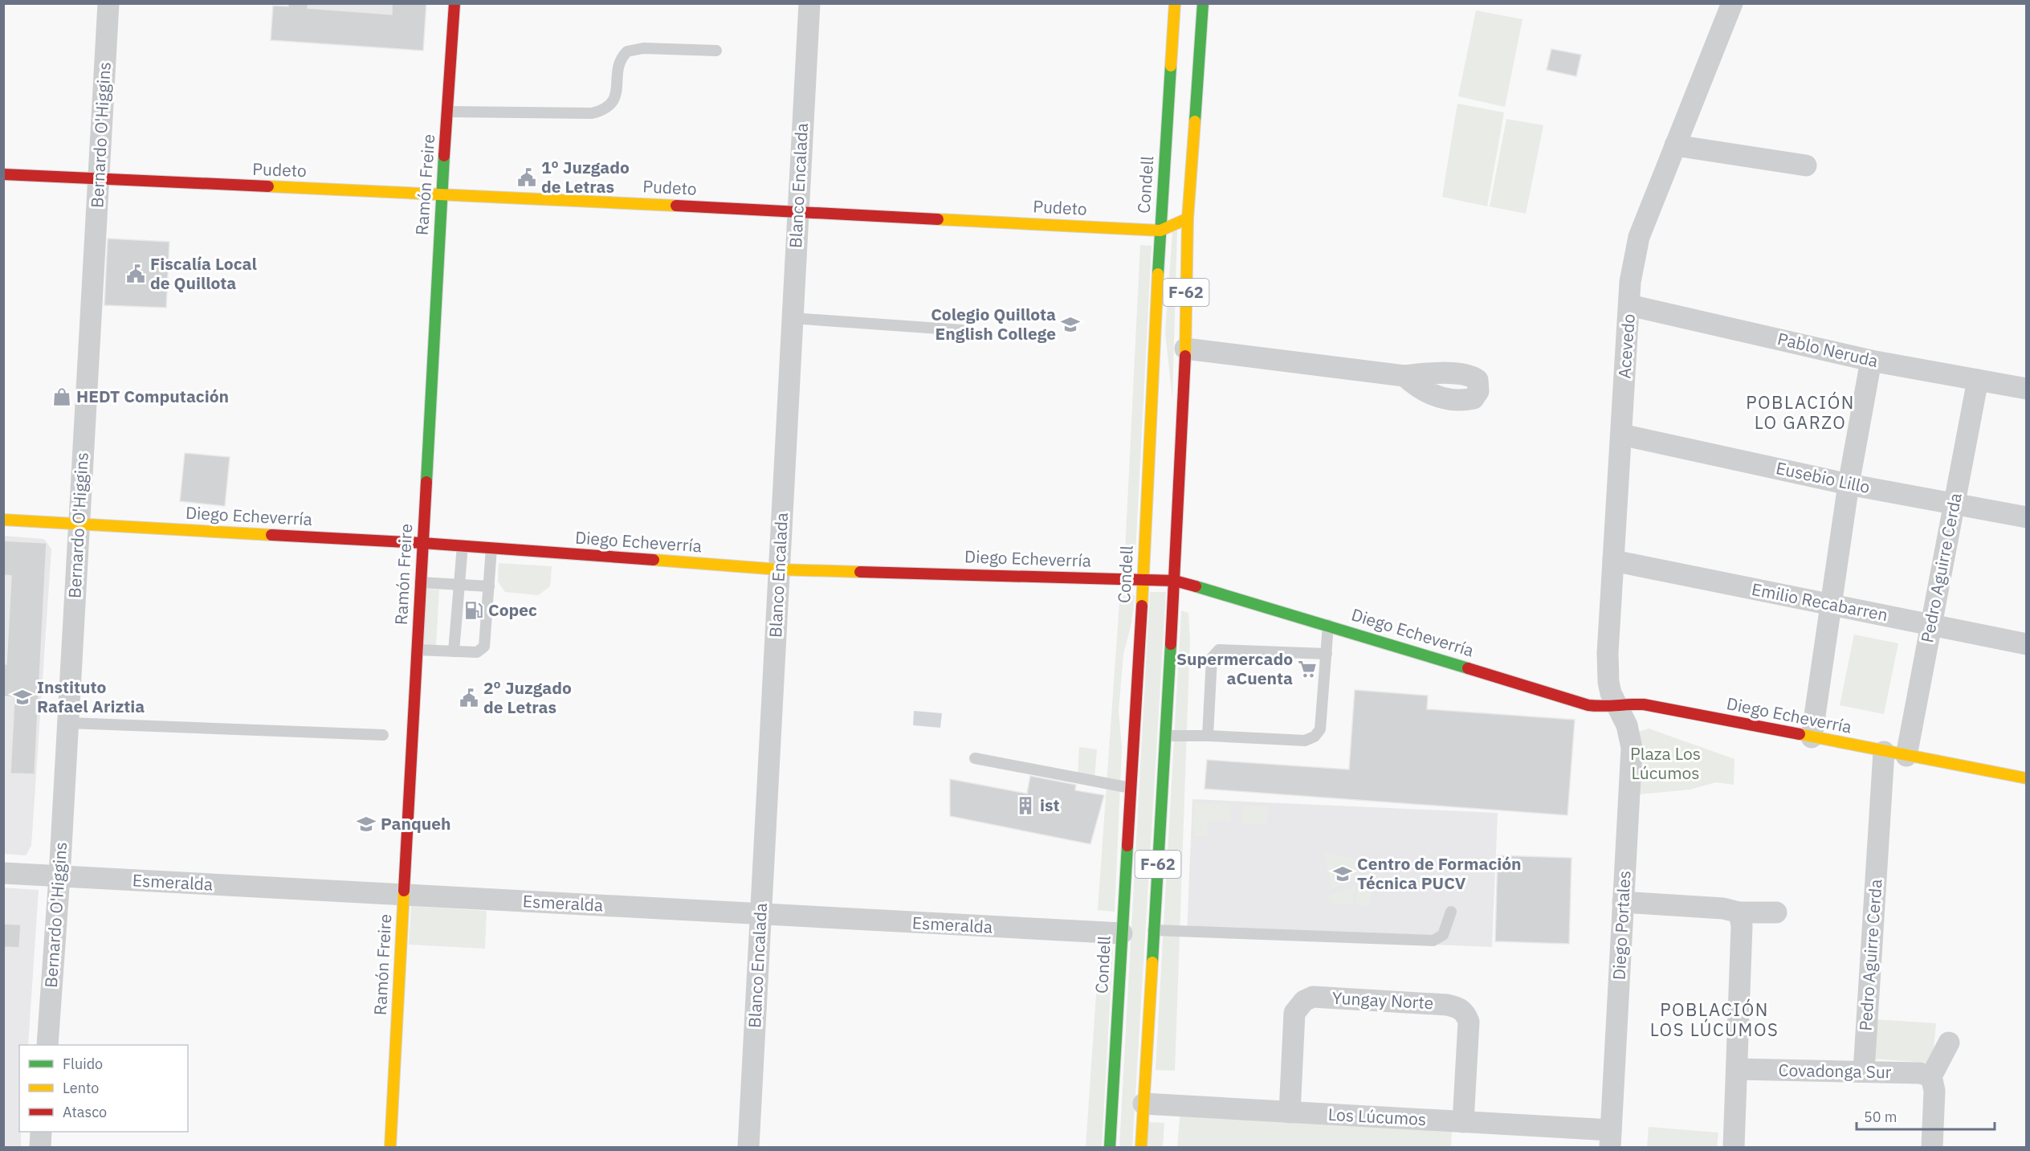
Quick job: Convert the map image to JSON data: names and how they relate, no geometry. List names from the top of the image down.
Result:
{
  "streets": {
    "main road": [
      "Pudeto",
      "Ramón Freire",
      "Condell",
      "F-62",
      "Diego Echeverría"
    ],
    "street": [
      "Bernardo O'Higgins",
      "Blanco Encalada",
      "Acevedo",
      "Pablo Neruda",
      "Eusebio Lillo",
      "Pedro Aguirre Cerda",
      "Emilio Recabarren",
      "Esmeralda",
      "Diego Portales",
      "Yungay Norte",
      "Covadonga Sur",
      "Los Lúcumos"
    ]
  },
  "crossings": [
    ["Bernardo O'Higgins", "Pudeto"],
    ["Bernardo O'Higgins", "Diego Echeverría"],
    ["Bernardo O'Higgins", "Esmeralda"],
    ["Pudeto", "Ramón Freire"],
    ["Pudeto", "Condell"],
    ["Pudeto", "Blanco Encalada"],
    ["Pudeto", "F-62"],
    ["Ramón Freire", "Diego Echeverría"],
    ["Ramón Freire", "Esmeralda"],
    ["Condell", "Diego Echeverría"],
    ["Condell", "Esmeralda"],
    ["Blanco Encalada", "Diego Echeverría"],
    ["Blanco Encalada", "Esmeralda"],
    ["F-62", "Diego Echeverría"],
    ["F-62", "Los Lúcumos"],
    ["Acevedo", "Pablo Neruda"],
    ["Acevedo", "Eusebio Lillo"],
    ["Acevedo", "Diego Echeverría"],
    ["Acevedo", "Emilio Recabarren"],
    ["Acevedo", "Diego Portales"],
    ["Pablo Neruda", "Pedro Aguirre Cerda"],
    ["Eusebio Lillo", "Pedro Aguirre Cerda"],
    ["Diego Echeverría", "Pedro Aguirre Cerda"],
    ["Diego Echeverría", "Diego Portales"],
    ["Pedro Aguirre Cerda", "Emilio Recabarren"],
    ["Pedro Aguirre Cerda", "Covadonga Sur"],
    ["Diego Portales", "Los Lúcumos"],
    ["Yungay Norte", "Los Lúcumos"]
  ],
  "districts": ["POBLACIÓN LO GARZO", "POBLACIÓN LOS LÚCUMOS"],
  "parks": ["Plaza Los Lúcumos"],
  "places": {
    "public building": ["1º Juzgado de Letras", "Fiscalía Local de Quillota", "2º Juzgado de Letras"],
    "school or university": [
      "Colegio Quillota English College",
      "Instituto Rafael Ariztia",
      "Panqueh",
      "Centro de Formación Técnica PUCV"
    ],
    "shop": ["HEDT Computación"],
    "fuel station": ["Copec"],
    "supermarket": ["Supermercado aCuenta"],
    "building": ["ist"]
  },
  "legend": ["Fluido", "Lento", "Atasco"],
  "scale_bar": "50 m"
}
